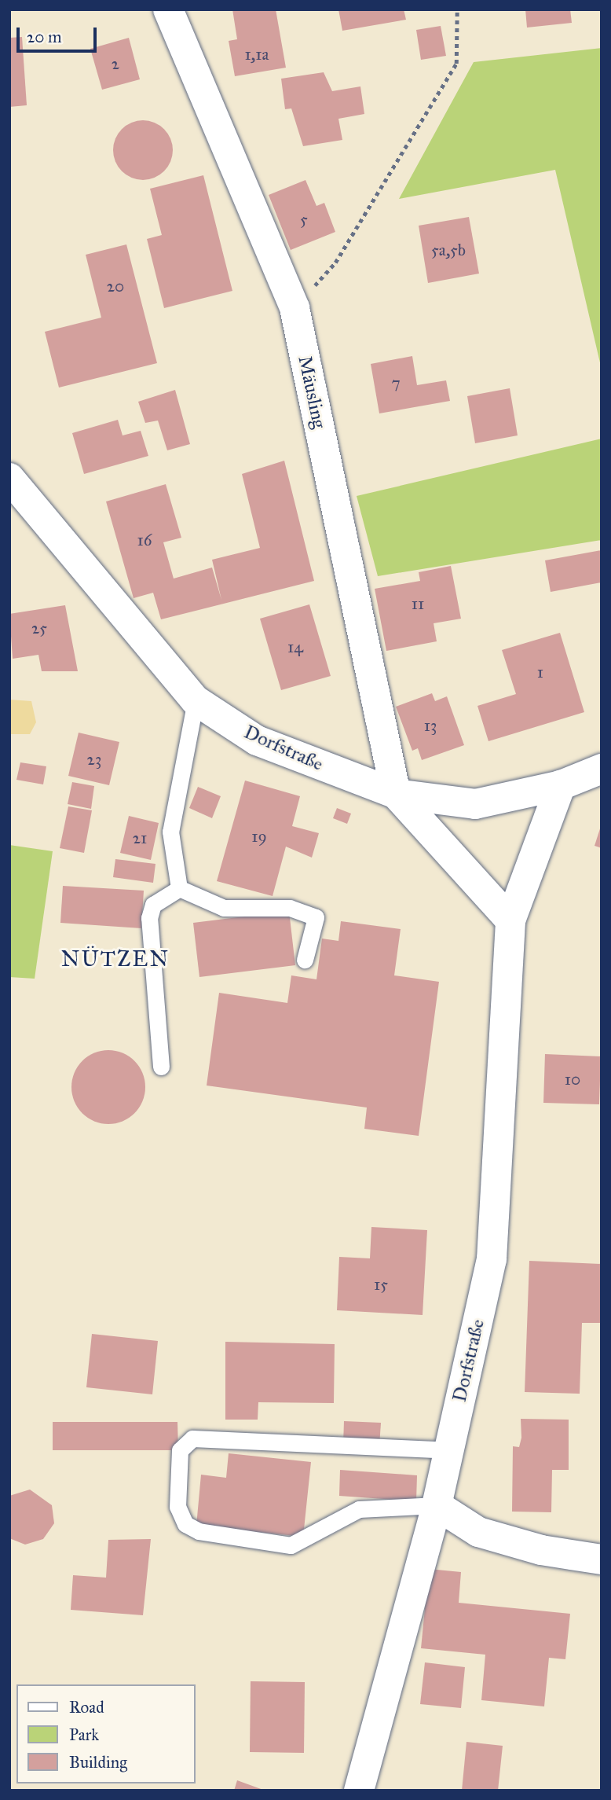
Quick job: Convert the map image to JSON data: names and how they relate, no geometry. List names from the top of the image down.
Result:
{
  "streets": {
    "street": ["Mäusling", "Dorfstraße"]
  },
  "crossings": [
    ["Mäusling", "Dorfstraße"]
  ],
  "districts": ["NÜTZEN"],
  "house_numbers": [
    "1,1a",
    "2",
    "5",
    "5a,5b",
    "20",
    "7",
    "16",
    "11",
    "25",
    "14",
    "1",
    "13",
    "23",
    "19",
    "21",
    "10",
    "15"
  ],
  "legend": ["Road", "Park", "Building"],
  "scale_bar": "20 m"
}
